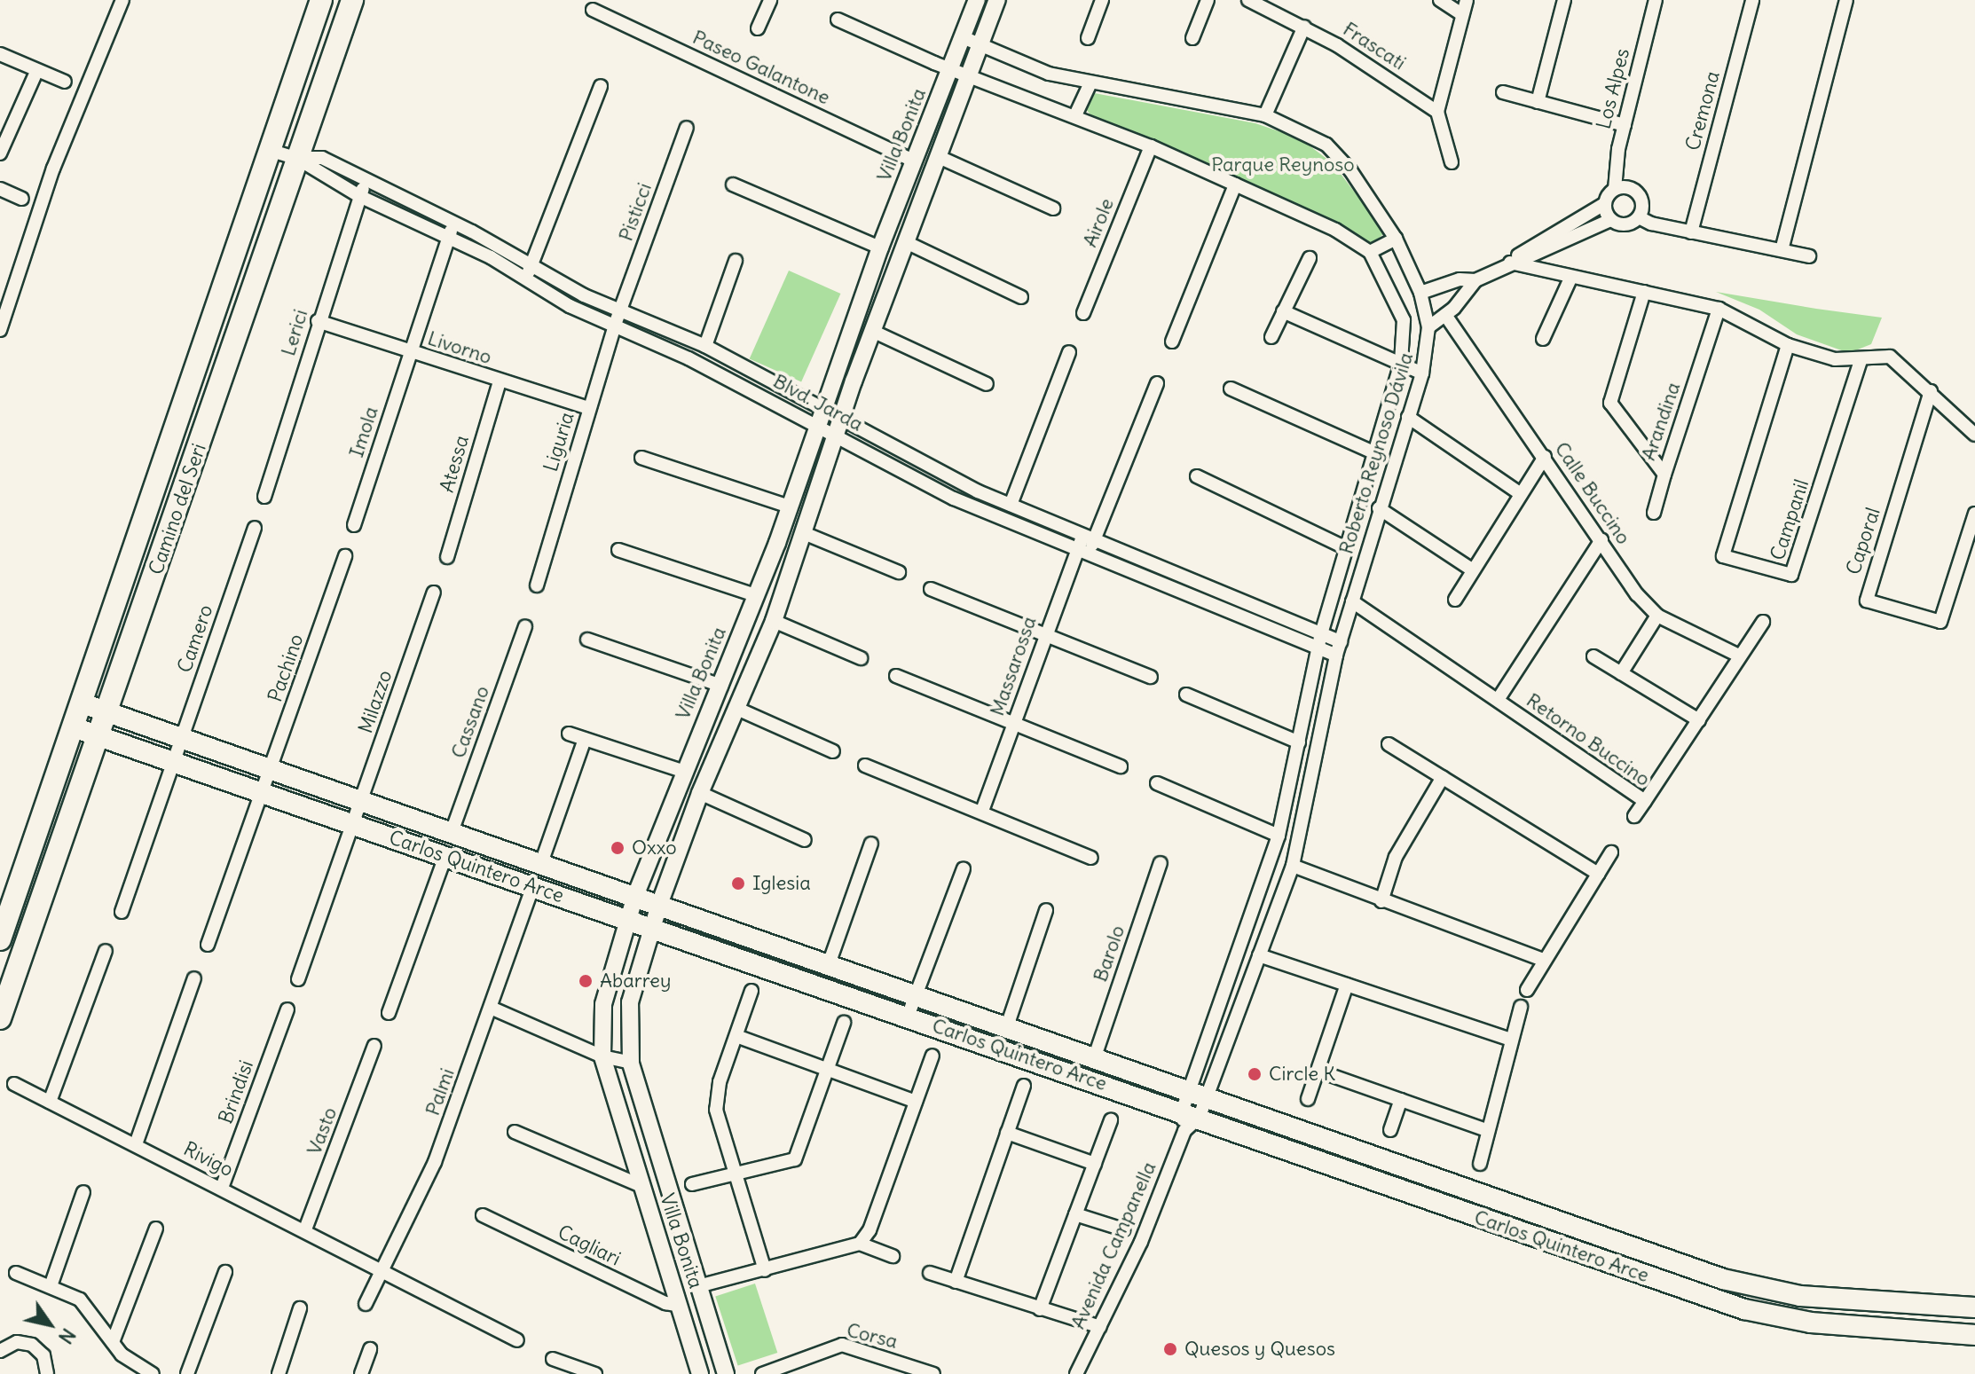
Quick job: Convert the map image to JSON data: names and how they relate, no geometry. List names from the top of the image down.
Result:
{
  "streets": {
    "main road": ["Camino del Seri", "Carlos Quintero Arce"],
    "street": [
      "Frascati",
      "Paseo Galantone",
      "Los Alpes",
      "Cremona",
      "Villa Bonita",
      "Pisticci",
      "Airole",
      "Lerici",
      "Livorno",
      "Blvd. Jarda",
      "Arandina",
      "Imola",
      "Liguria",
      "Roberto Reynoso Dávila",
      "Atessa",
      "Calle Buccino",
      "Campanil",
      "Caporal",
      "Camero",
      "Massarossa",
      "Pachino",
      "Milazzo",
      "Cassano",
      "Retorno Buccino",
      "Barolo",
      "Brindisi",
      "Palmi",
      "Vasto",
      "Rivigo",
      "Cagliari",
      "Avenida Campanella",
      "Corsa"
    ]
  },
  "crossings": [
    ["Paseo Galantone", "Villa Bonita"],
    ["Villa Bonita", "Blvd. Jarda"],
    ["Villa Bonita", "Roberto Reynoso Dávila"],
    ["Villa Bonita", "Carlos Quintero Arce"],
    ["Villa Bonita", "Cagliari"],
    ["Pisticci", "Blvd. Jarda"],
    ["Pisticci", "Liguria"],
    ["Lerici", "Livorno"],
    ["Lerici", "Blvd. Jarda"],
    ["Livorno", "Imola"],
    ["Livorno", "Liguria"],
    ["Livorno", "Atessa"],
    ["Blvd. Jarda", "Imola"],
    ["Blvd. Jarda", "Liguria"],
    ["Blvd. Jarda", "Roberto Reynoso Dávila"],
    ["Blvd. Jarda", "Camino del Seri"],
    ["Blvd. Jarda", "Massarossa"],
    ["Roberto Reynoso Dávila", "Retorno Buccino"],
    ["Roberto Reynoso Dávila", "Carlos Quintero Arce"],
    ["Roberto Reynoso Dávila", "Avenida Campanella"],
    ["Calle Buccino", "Retorno Buccino"],
    ["Camino del Seri", "Carlos Quintero Arce"],
    ["Camero", "Carlos Quintero Arce"],
    ["Pachino", "Carlos Quintero Arce"],
    ["Milazzo", "Carlos Quintero Arce"],
    ["Cassano", "Carlos Quintero Arce"],
    ["Carlos Quintero Arce", "Barolo"],
    ["Carlos Quintero Arce", "Palmi"],
    ["Carlos Quintero Arce", "Avenida Campanella"],
    ["Brindisi", "Rivigo"],
    ["Palmi", "Rivigo"],
    ["Vasto", "Rivigo"]
  ],
  "parks": ["Parque Reynoso"],
  "places": [
    "Oxxo",
    "Iglesia",
    "Abarrey",
    "Circle K",
    "Quesos y Quesos"
  ],
  "north": "bottom right"
}
